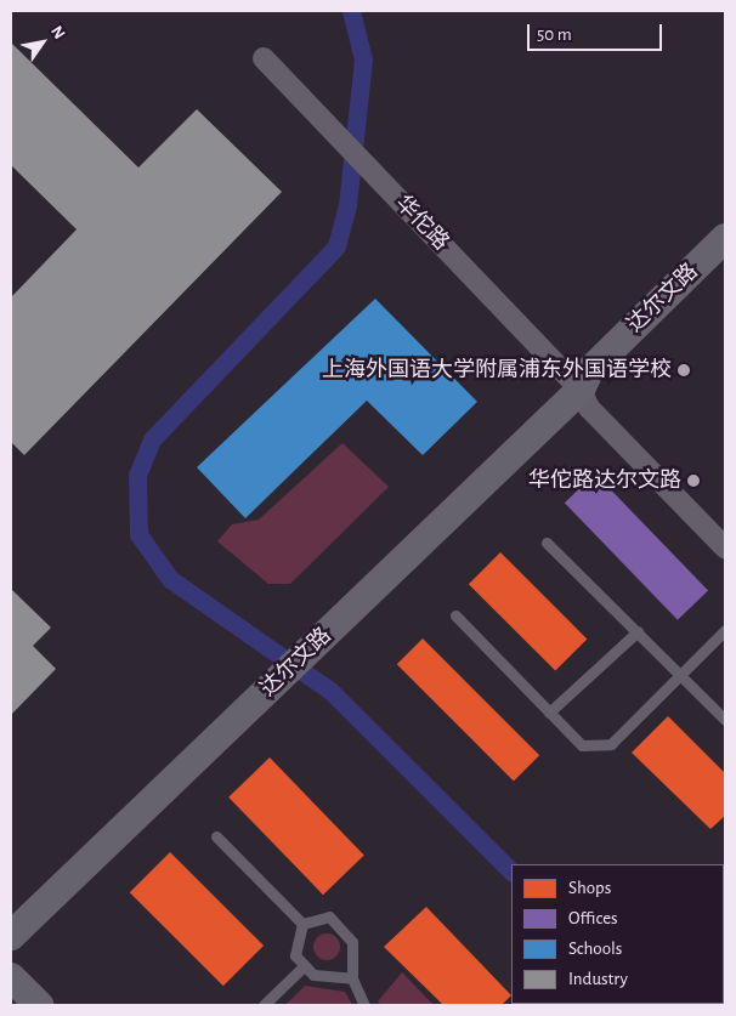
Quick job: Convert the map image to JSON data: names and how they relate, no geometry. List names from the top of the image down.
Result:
{
  "streets": {
    "street": ["华佗路", "达尔文路"]
  },
  "crossings": [
    ["华佗路", "达尔文路"]
  ],
  "places": ["上海外国语大学附属浦东外国语学校", "华佗路达尔文路"],
  "legend": [
    "Shops",
    "Offices",
    "Schools",
    "Industry"
  ],
  "scale_bar": "50 m",
  "north": "top right"
}
